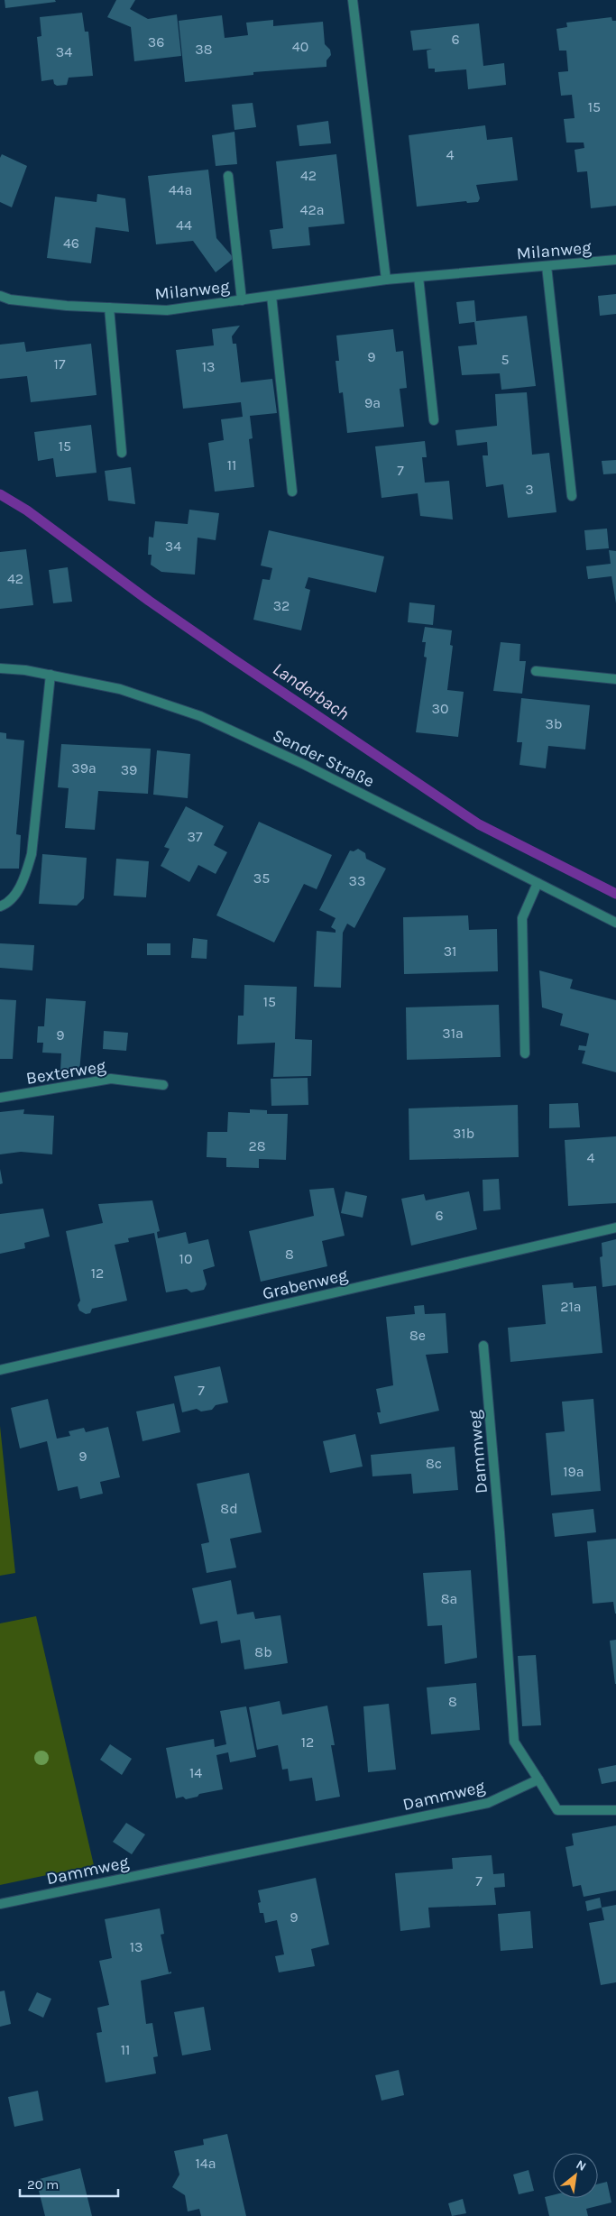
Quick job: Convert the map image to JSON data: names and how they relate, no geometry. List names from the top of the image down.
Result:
{
  "streets": {
    "street": [
      "Milanweg",
      "Sender Straße",
      "Bexterweg",
      "Grabenweg",
      "Dammweg"
    ]
  },
  "water": ["Landerbach"],
  "house_numbers": [
    "6",
    "36",
    "40",
    "38",
    "34",
    "15",
    "4",
    "42",
    "44a",
    "42a",
    "44",
    "46",
    "9",
    "5",
    "17",
    "13",
    "9a",
    "15",
    "11",
    "7",
    "3",
    "34",
    "42",
    "32",
    "30",
    "3b",
    "39a",
    "39",
    "37",
    "35",
    "33",
    "31",
    "15",
    "31a",
    "9",
    "31b",
    "28",
    "4",
    "6",
    "8",
    "10",
    "12",
    "21a",
    "8e",
    "7",
    "9",
    "8c",
    "19a",
    "8d",
    "8a",
    "8b",
    "8",
    "12",
    "14",
    "7",
    "9",
    "13",
    "11",
    "14a"
  ],
  "scale_bar": "20 m",
  "north": "top right"
}
